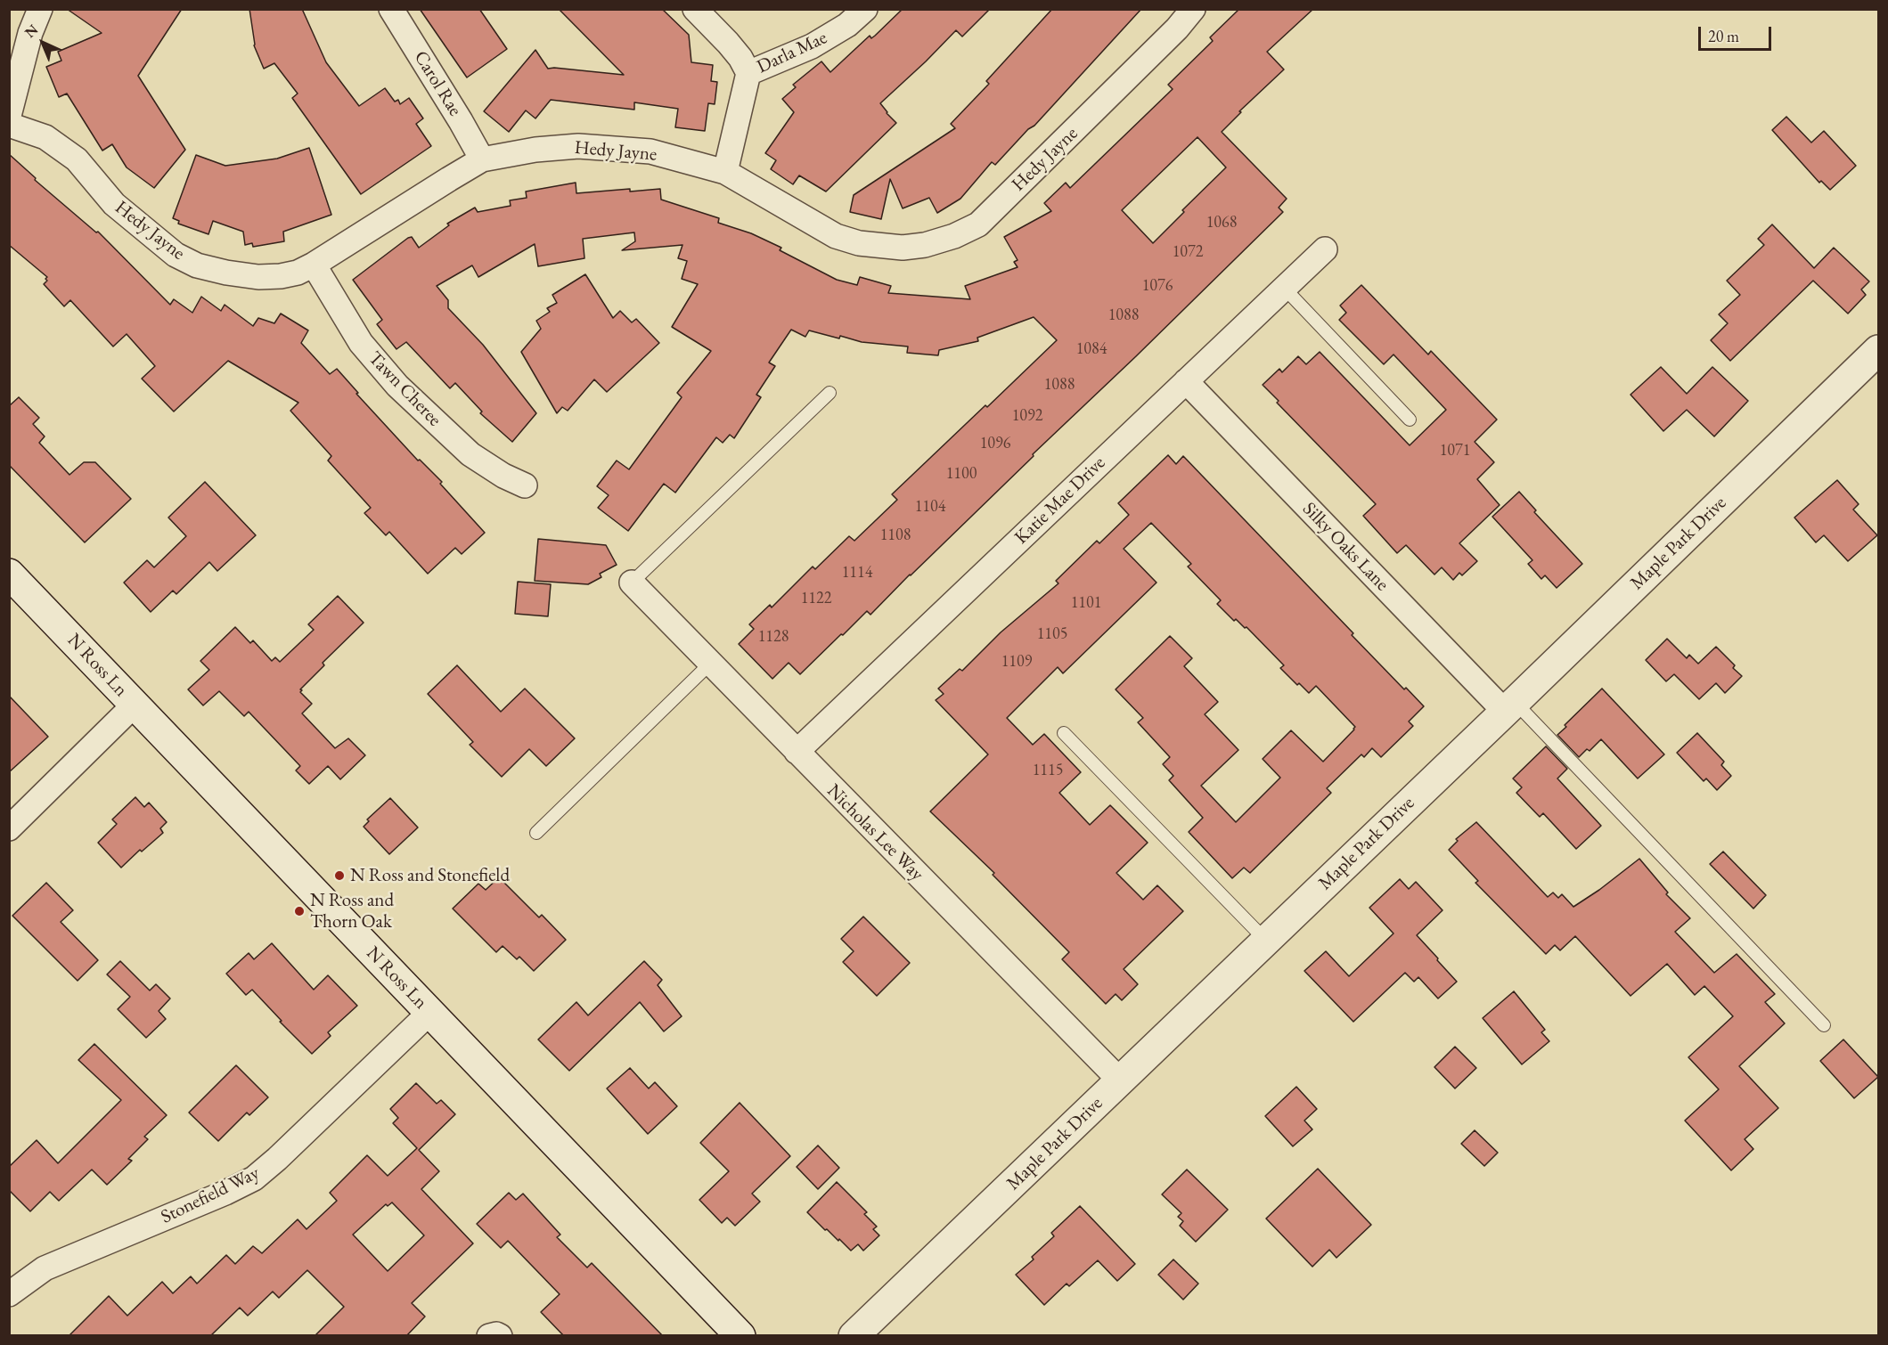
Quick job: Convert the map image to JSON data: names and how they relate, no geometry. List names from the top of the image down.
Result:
{
  "streets": {
    "street": [
      "Darla Mae",
      "Carol Rae",
      "Hedy Jayne",
      "Tawn Cheree",
      "Katie Mae Drive",
      "Maple Park Drive",
      "Silky Oaks Lane",
      "N Ross Ln",
      "Nicholas Lee Way",
      "Stonefield Way"
    ]
  },
  "crossings": [
    ["Darla Mae", "Hedy Jayne"],
    ["Carol Rae", "Hedy Jayne"],
    ["Hedy Jayne", "Tawn Cheree"],
    ["Katie Mae Drive", "Silky Oaks Lane"],
    ["Katie Mae Drive", "Nicholas Lee Way"],
    ["Maple Park Drive", "Silky Oaks Lane"],
    ["Maple Park Drive", "Nicholas Lee Way"],
    ["N Ross Ln", "Stonefield Way"]
  ],
  "places": ["N Ross and Stonefield", "N Ross and Thorn Oak"],
  "house_numbers": [
    "1068",
    "1072",
    "1076",
    "1088",
    "1084",
    "1088",
    "1092",
    "1096",
    "1071",
    "1100",
    "1104",
    "1108",
    "1114",
    "1122",
    "1101",
    "1105",
    "1128",
    "1109",
    "1115"
  ],
  "scale_bar": "20 m",
  "north": "top left"
}
